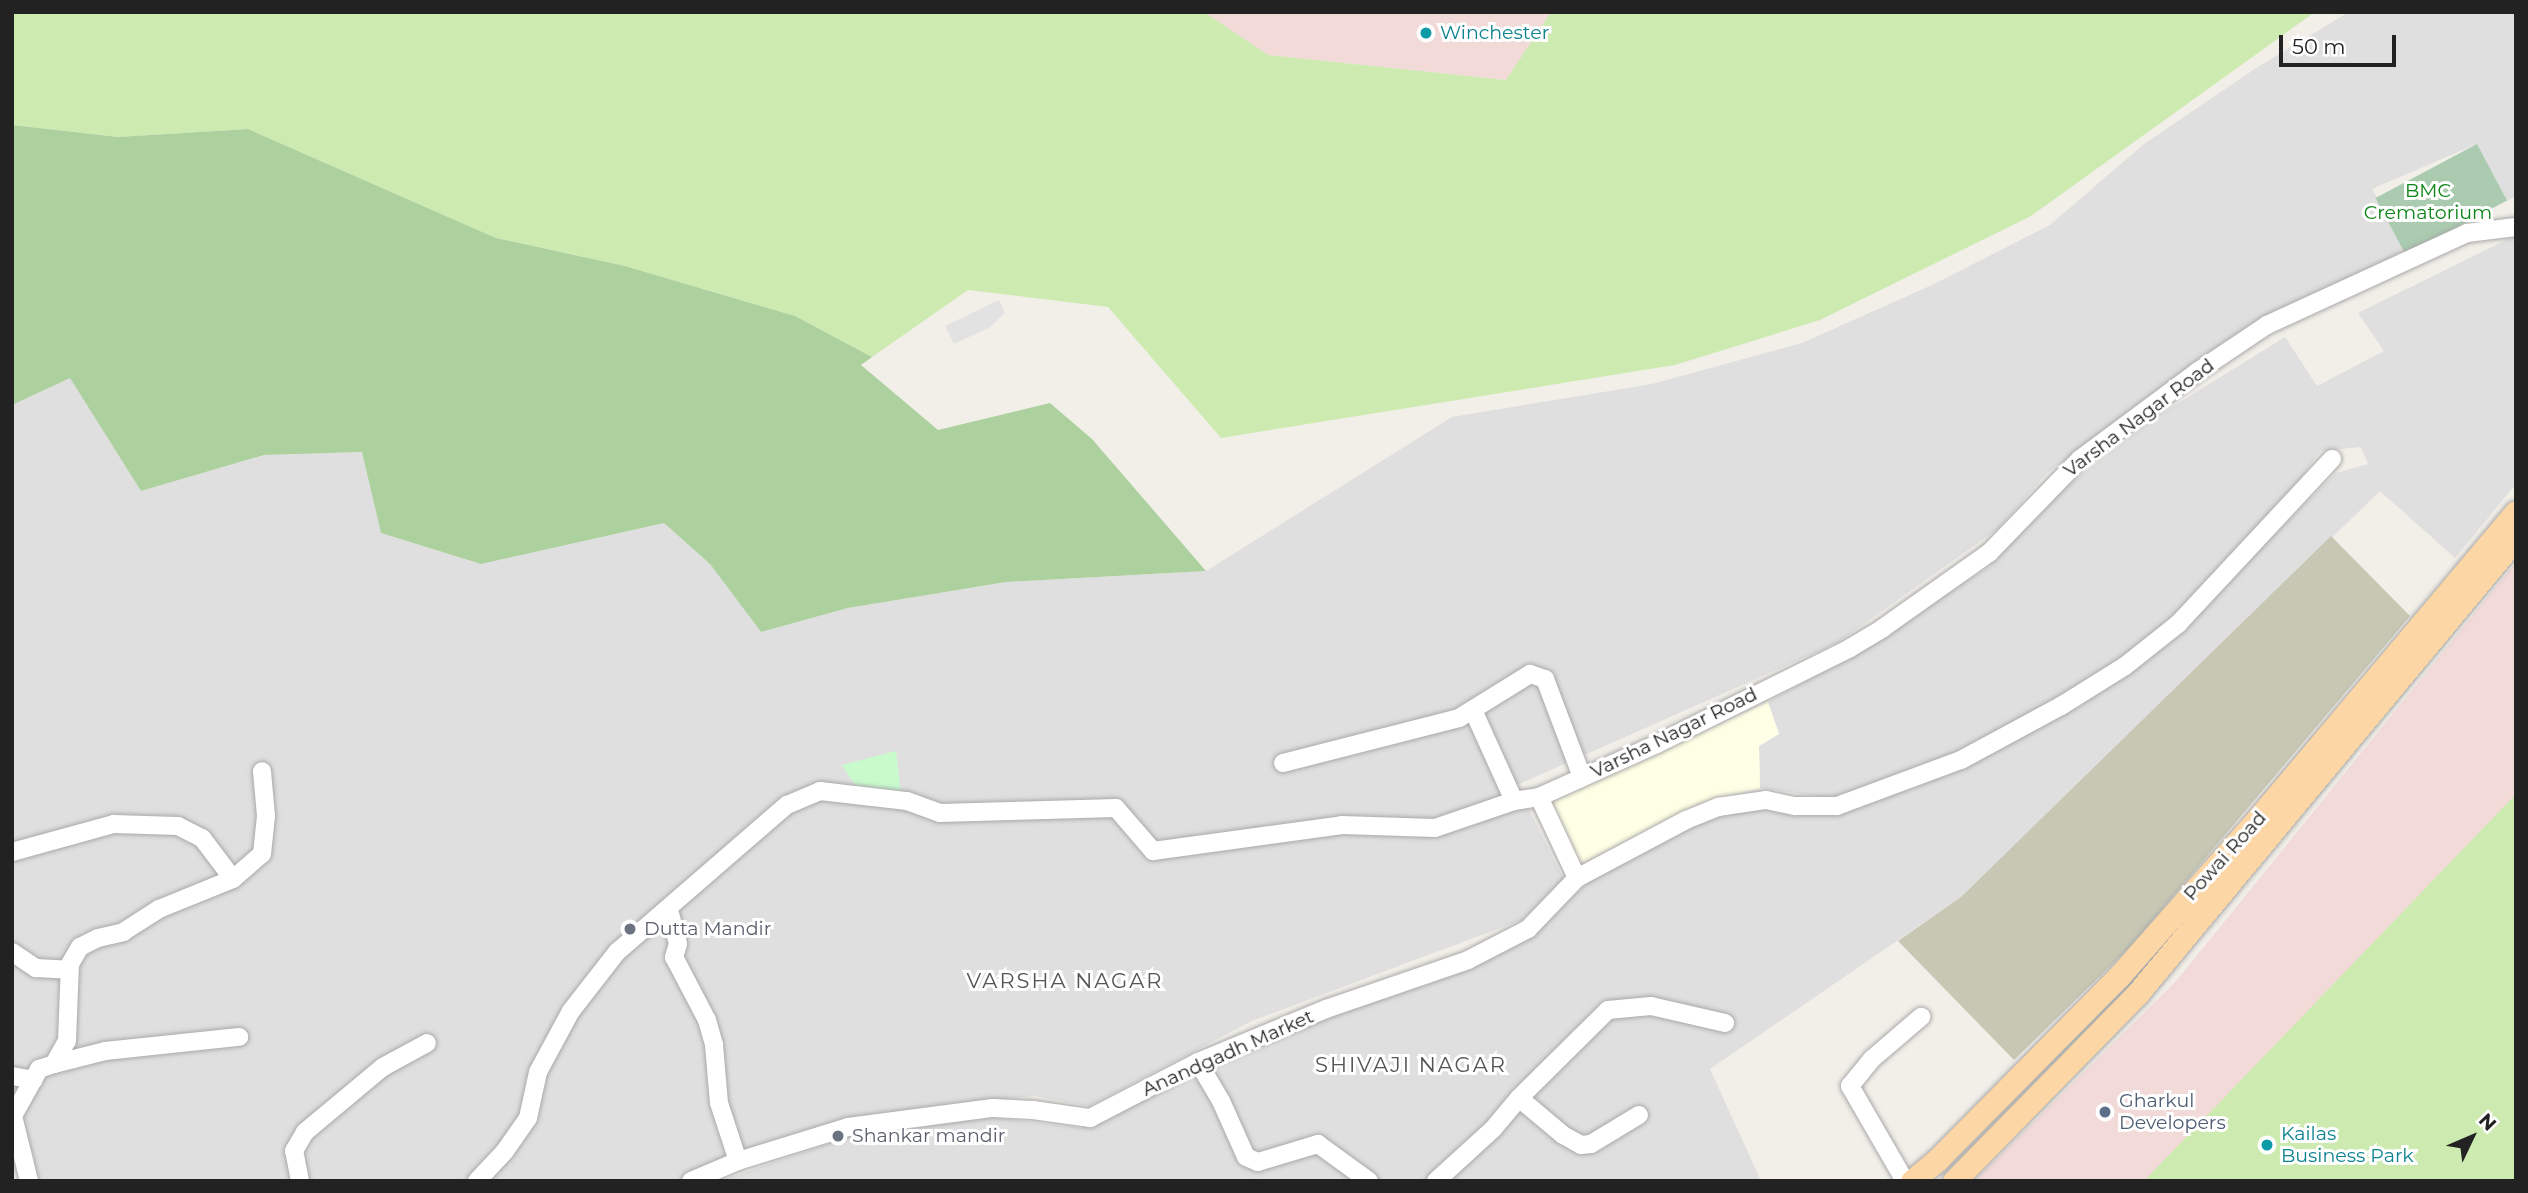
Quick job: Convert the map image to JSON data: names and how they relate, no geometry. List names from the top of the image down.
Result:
{
  "streets": {
    "main road": ["Powai Road"],
    "street": ["Varsha Nagar Road", "Anandgadh Market"]
  },
  "districts": ["VARSHA NAGAR", "SHIVAJI NAGAR"],
  "parks": ["BMC Crematorium"],
  "places": [
    "Winchester",
    "Dutta Mandir",
    "Gharkul Developers",
    "Shankar mandir",
    "Kailas Business Park"
  ],
  "scale_bar": "50 m",
  "north": "top right"
}
